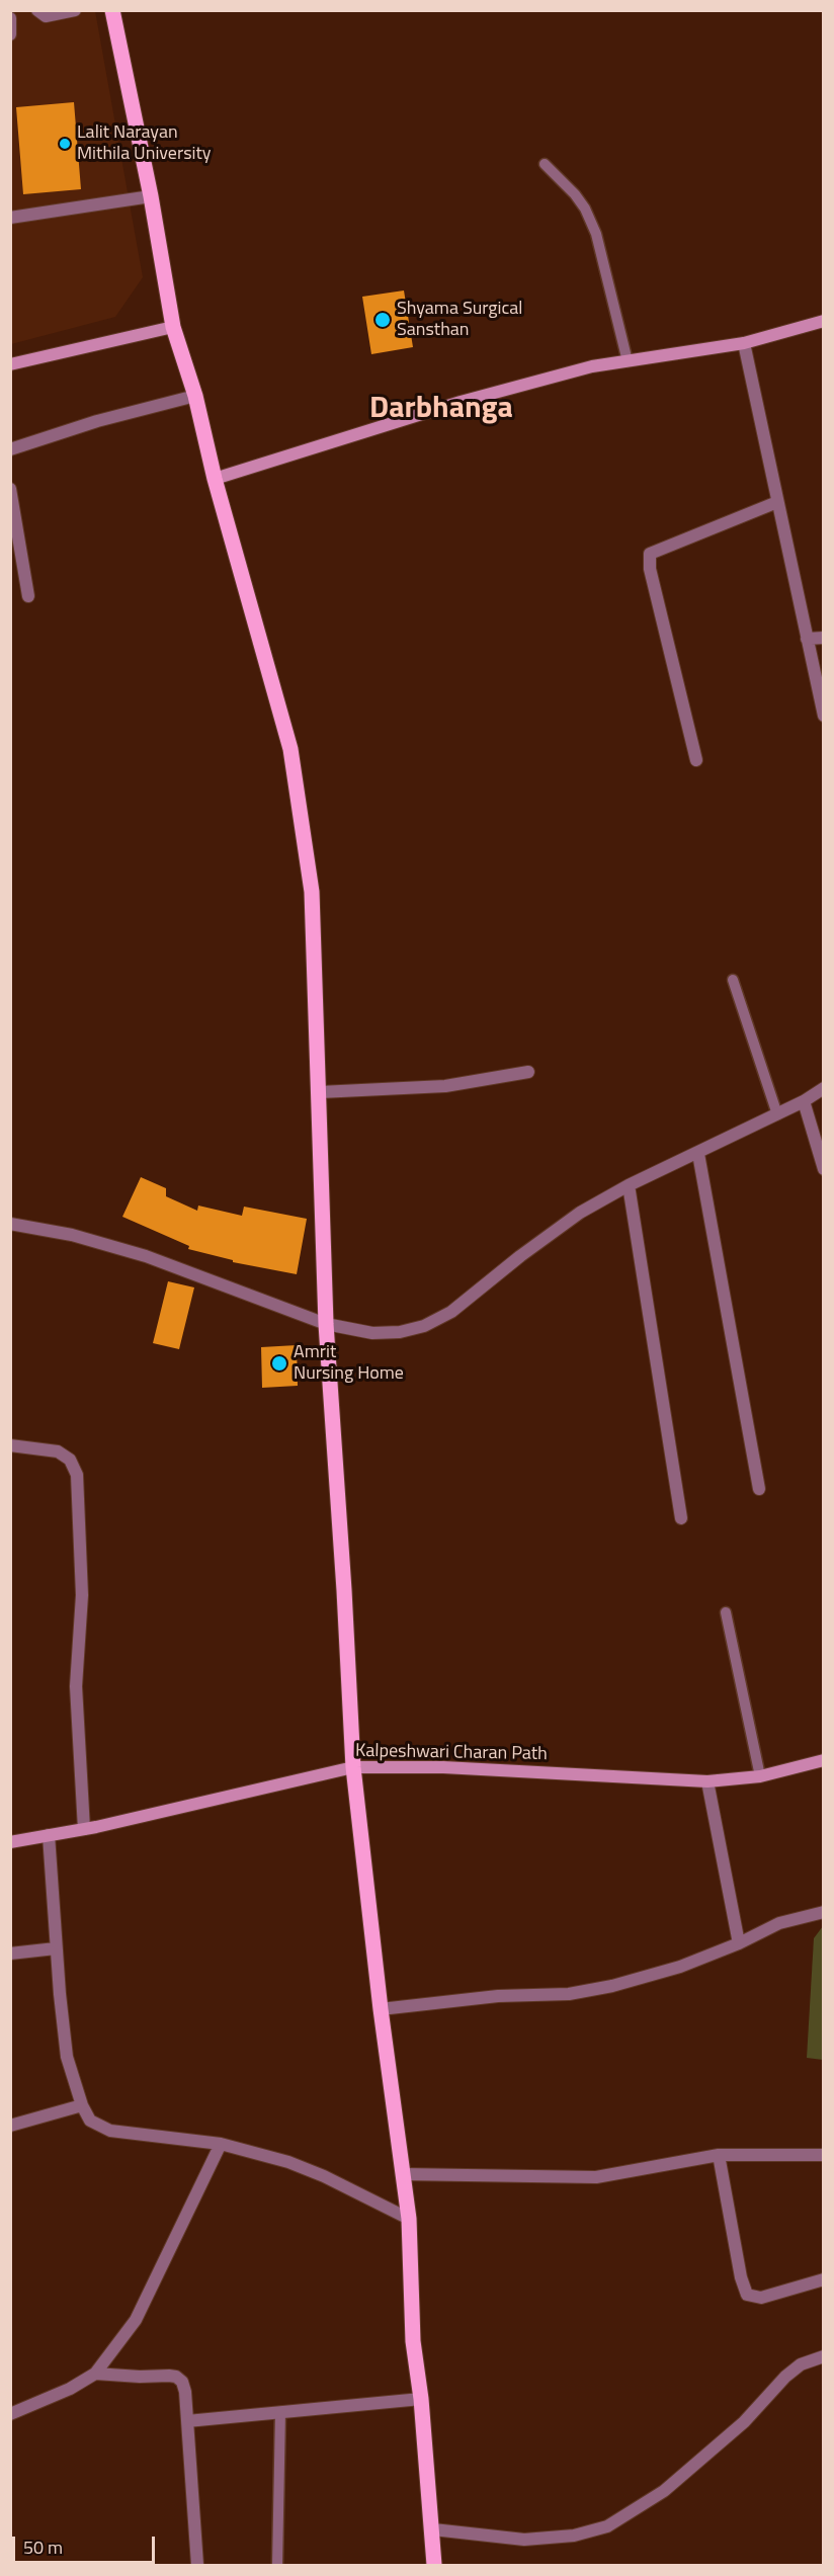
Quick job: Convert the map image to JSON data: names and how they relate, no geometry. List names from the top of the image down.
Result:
{
  "streets": {
    "street": ["Kalpeshwari Charan Path"]
  },
  "districts": ["Darbhanga"],
  "places": ["Lalit Narayan Mithila University", "Shyama Surgical Sansthan", "Amrit Nursing Home"],
  "scale_bar": "50 m"
}
